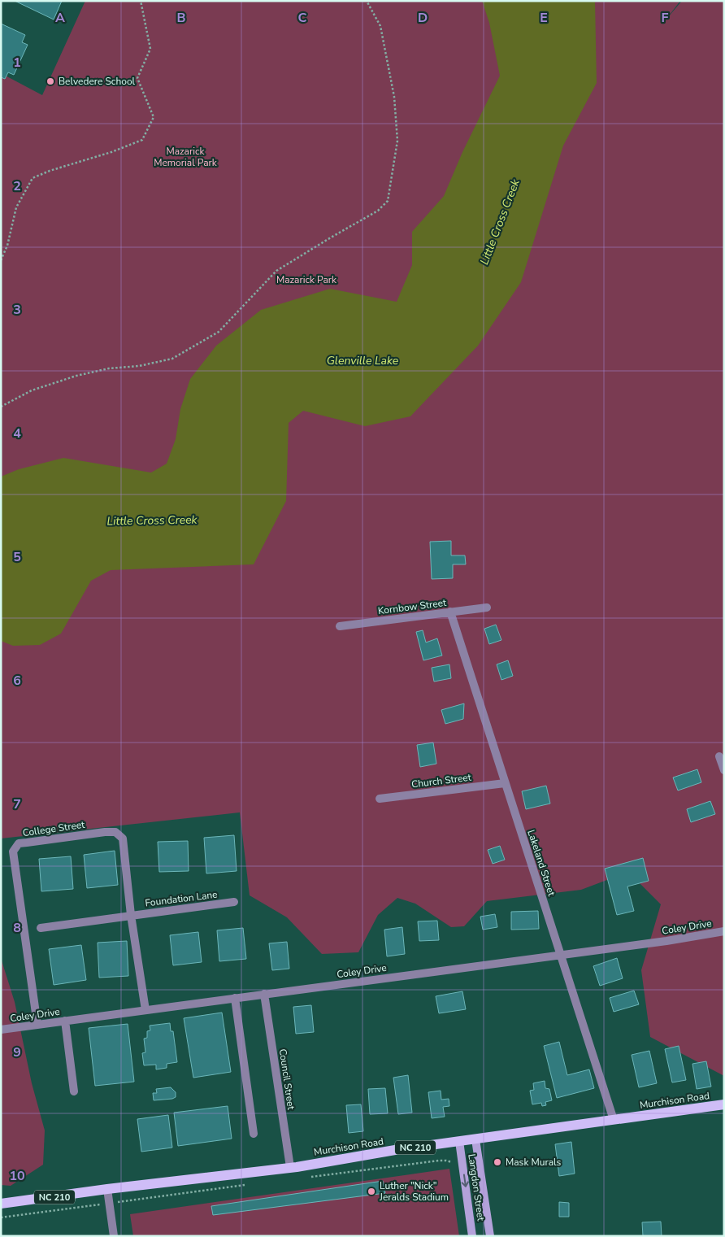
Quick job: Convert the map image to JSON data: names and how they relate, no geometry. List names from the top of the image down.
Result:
{
  "streets": {
    "main road": ["Murchison Road", "NC 210"],
    "street": [
      "Kornbow Street",
      "Church Street",
      "College Street",
      "Lakeland Street",
      "Foundation Lane",
      "Coley Drive",
      "Council Street",
      "Langdon Street"
    ]
  },
  "crossings": [
    ["Kornbow Street", "Lakeland Street"],
    ["Church Street", "Lakeland Street"],
    ["College Street", "Foundation Lane"],
    ["College Street", "Coley Drive"],
    ["Lakeland Street", "Coley Drive"],
    ["Lakeland Street", "Murchison Road"],
    ["Coley Drive", "Council Street"],
    ["Council Street", "Murchison Road"],
    ["Murchison Road", "Langdon Street"]
  ],
  "water": ["Little Cross Creek", "Glenville Lake"],
  "parks": ["Mazarick Memorial Park", "Mazarick Park"],
  "places": ["Belvedere School", "Mask Murals", "Luther \"Nick\" Jeralds Stadium"],
  "grid": {
    "columns": [
      "A",
      "B",
      "C",
      "D",
      "E",
      "F"
    ],
    "rows": [
      "1",
      "2",
      "3",
      "4",
      "5",
      "6",
      "7",
      "8",
      "9",
      "10"
    ]
  }
}
